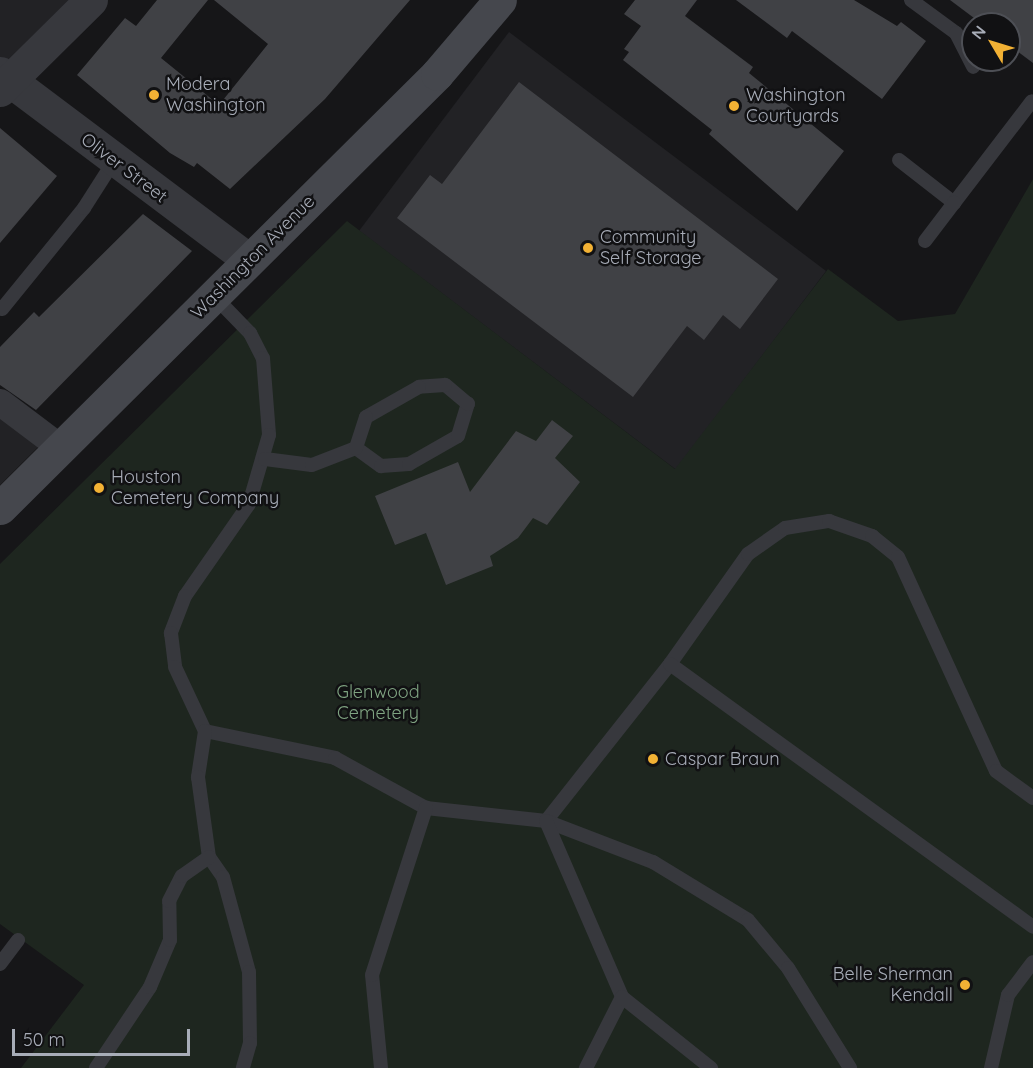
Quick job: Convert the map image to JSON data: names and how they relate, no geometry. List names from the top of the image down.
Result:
{
  "streets": {
    "main road": ["Washington Avenue"],
    "street": ["Oliver Street"]
  },
  "crossings": [
    ["Oliver Street", "Washington Avenue"]
  ],
  "parks": ["Glenwood Cemetery"],
  "places": [
    "Modera Washington",
    "Washington Courtyards",
    "Community Self Storage",
    "Houston Cemetery Company",
    "Caspar Braun",
    "Belle Sherman Kendall"
  ],
  "scale_bar": "50 m",
  "north": "top left"
}
